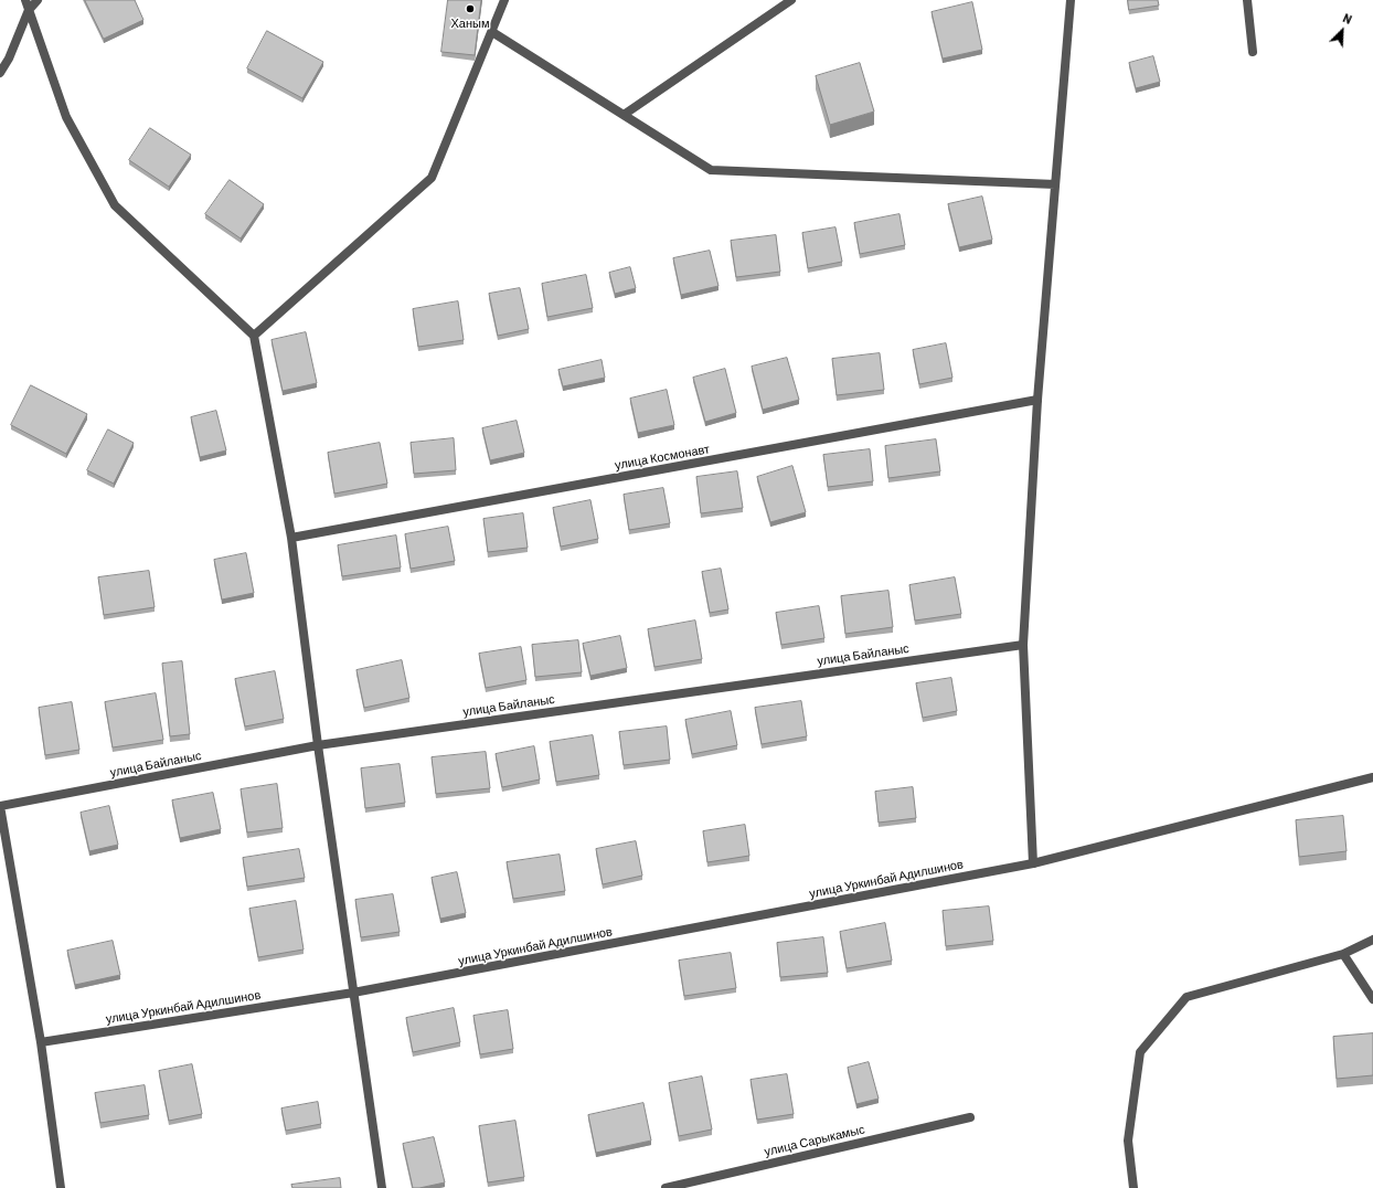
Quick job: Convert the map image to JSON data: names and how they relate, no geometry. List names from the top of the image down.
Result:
{
  "streets": {
    "street": [
      "улица Космонавт",
      "улица Байланыс",
      "улица Уркинбай Адилшинов",
      "улица Сарыкамыс"
    ]
  },
  "places": ["Ханым"],
  "north": "top right"
}
